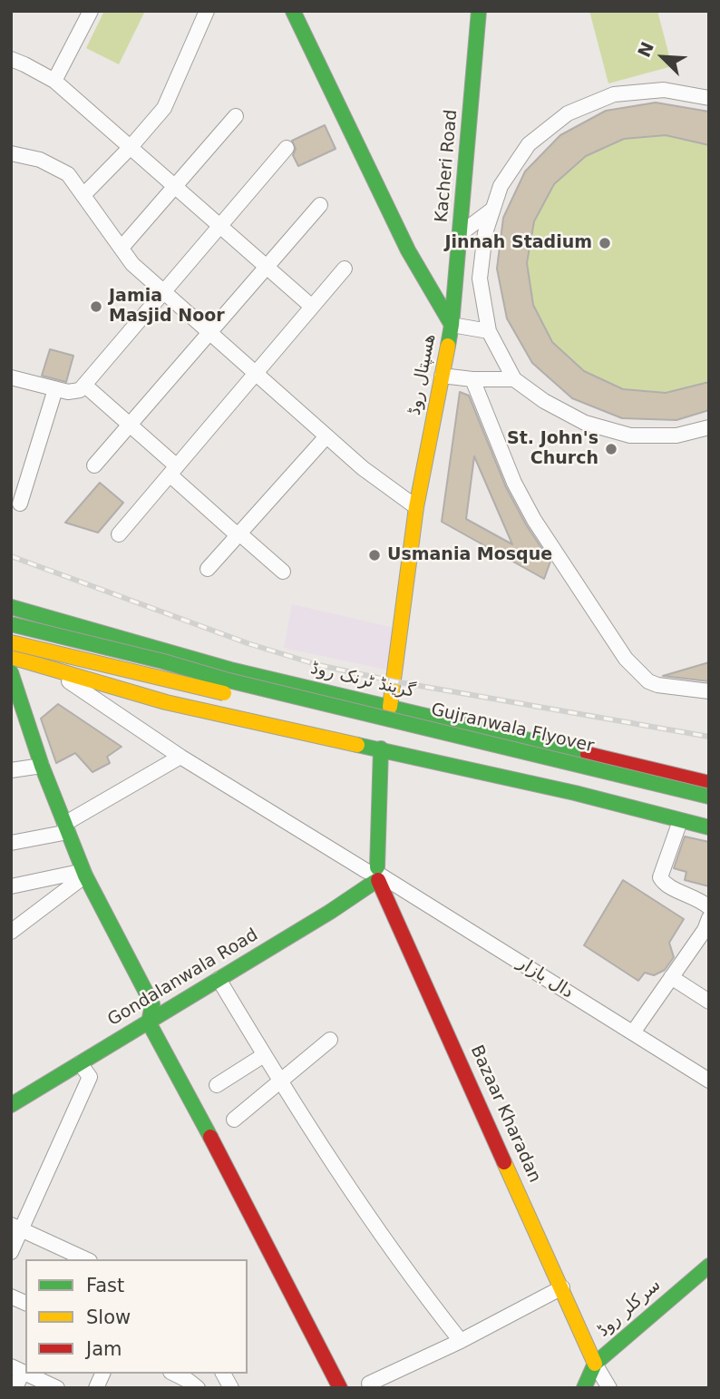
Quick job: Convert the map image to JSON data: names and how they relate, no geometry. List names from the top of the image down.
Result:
{
  "streets": {
    "main road": [
      "Kacheri Road",
      "ھسپتال روڈ",
      "گرینڈ ٹرنک روڈ",
      "Gujranwala Flyover",
      "Gondalanwala Road",
      "Bazaar Kharadan",
      "سرکلر روڈ"
    ],
    "street": ["دال بازار"]
  },
  "crossings": [
    ["Kacheri Road", "ھسپتال روڈ"],
    ["ھسپتال روڈ", "گرینڈ ٹرنک روڈ"],
    ["Gondalanwala Road", "دال بازار"],
    ["Gondalanwala Road", "Bazaar Kharadan"],
    ["دال بازار", "Bazaar Kharadan"],
    ["Bazaar Kharadan", "سرکلر روڈ"]
  ],
  "places": [
    "Jinnah Stadium",
    "Jamia Masjid Noor",
    "St. John's Church",
    "Usmania Mosque"
  ],
  "legend": ["Fast", "Slow", "Jam"],
  "north": "top left"
}
